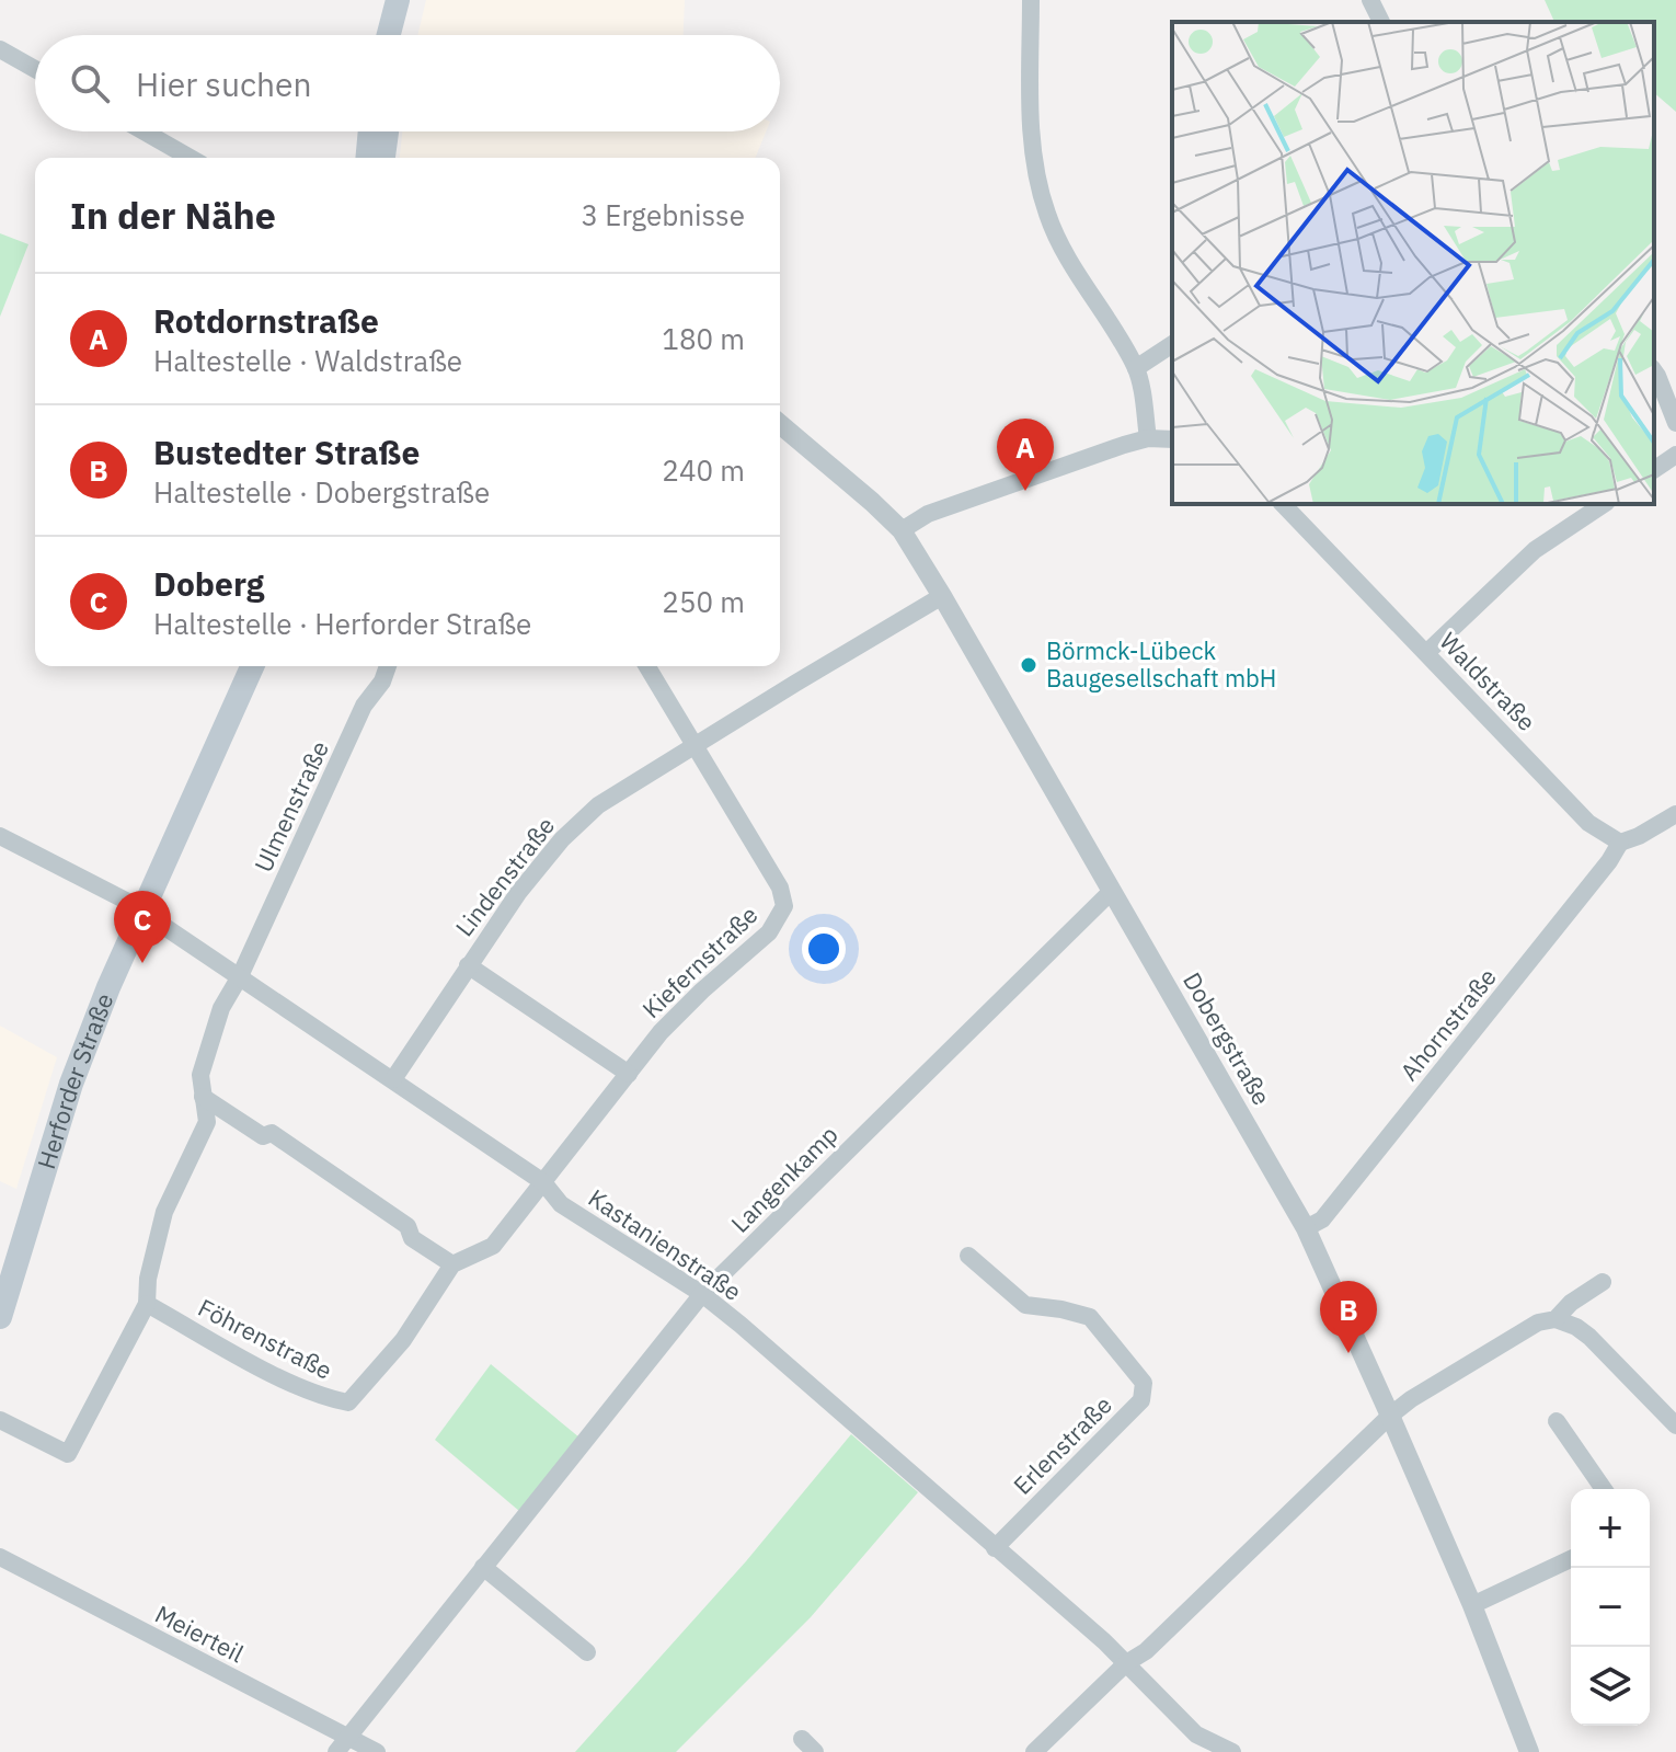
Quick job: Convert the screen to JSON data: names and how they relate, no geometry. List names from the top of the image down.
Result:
{
  "streets": {
    "main road": ["Herforder Straße"],
    "street": [
      "Waldstraße",
      "Ulmenstraße",
      "Lindenstraße",
      "Kiefernstraße",
      "Ahornstraße",
      "Dobergstraße",
      "Langenkamp",
      "Kastanienstraße",
      "Föhrenstraße",
      "Erlenstraße",
      "Meierteil"
    ]
  },
  "crossings": [
    ["Waldstraße", "Ahornstraße"],
    ["Ulmenstraße", "Kastanienstraße"],
    ["Lindenstraße", "Kiefernstraße"],
    ["Lindenstraße", "Dobergstraße"],
    ["Lindenstraße", "Kastanienstraße"],
    ["Kiefernstraße", "Kastanienstraße"],
    ["Ahornstraße", "Dobergstraße"],
    ["Dobergstraße", "Langenkamp"],
    ["Herforder Straße", "Kastanienstraße"],
    ["Langenkamp", "Kastanienstraße"],
    ["Langenkamp", "Meierteil"],
    ["Kastanienstraße", "Erlenstraße"]
  ],
  "places": ["Börmck-Lübeck Baugesellschaft mbH"],
  "page": {
    "search": "Hier suchen",
    "heading": ["In der Nähe", "3 Ergebnisse"],
    "list": [
      {
        "mark": "A",
        "name": "Rotdornstraße",
        "note": "Haltestelle · Waldstraße",
        "value": "180 m"
      },
      {
        "mark": "B",
        "name": "Bustedter Straße",
        "note": "Haltestelle · Dobergstraße",
        "value": "240 m"
      },
      {
        "mark": "C",
        "name": "Doberg",
        "note": "Haltestelle · Herforder Straße",
        "value": "250 m"
      }
    ],
    "pins": ["A", "C", "B"],
    "map_buttons": ["+", "−"]
  }
}
